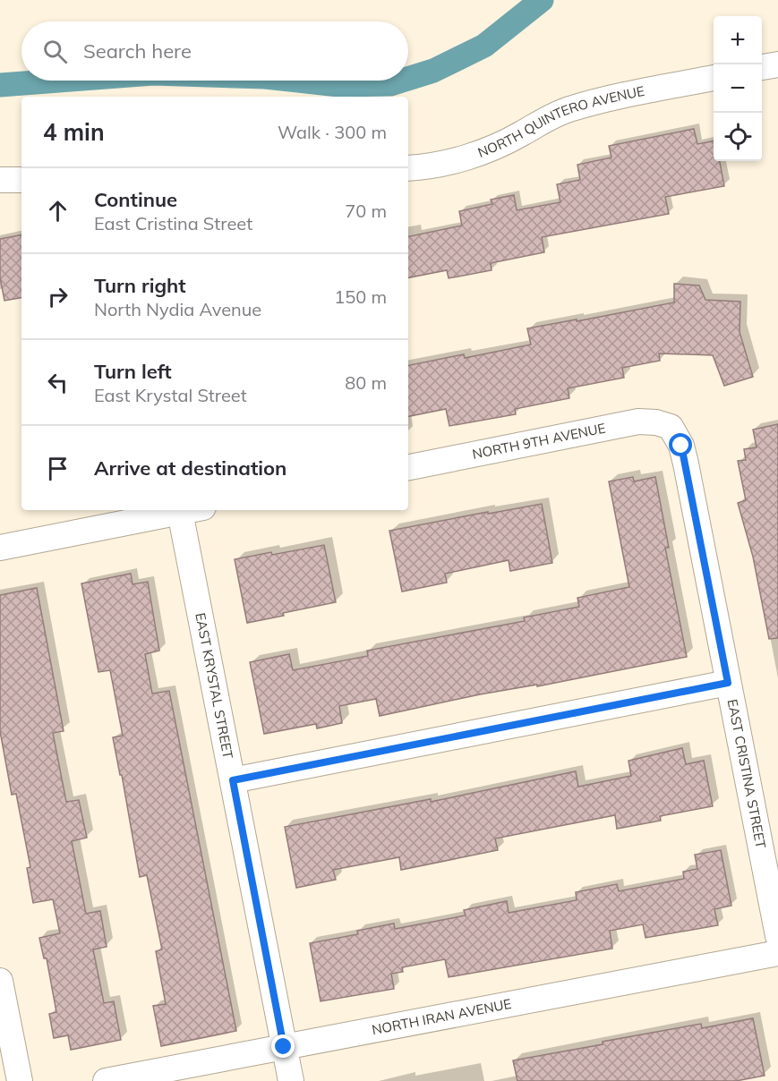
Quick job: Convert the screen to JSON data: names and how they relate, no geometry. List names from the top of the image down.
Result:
{
  "streets": {
    "street": [
      "NORTH QUINTERO AVENUE",
      "NORTH 9TH AVENUE",
      "EAST KRYSTAL STREET",
      "EAST CRISTINA STREET",
      "NORTH IRAN AVENUE"
    ]
  },
  "crossings": [
    ["NORTH 9TH AVENUE", "EAST CRISTINA STREET"],
    ["EAST KRYSTAL STREET", "NORTH IRAN AVENUE"]
  ],
  "page": {
    "map_buttons": ["+", "−"],
    "search": "Search here",
    "heading": ["4 min", "Walk · 300 m"],
    "list": [
      ["Continue", "East Cristina Street", "70 m"],
      ["Turn right", "North Nydia Avenue", "150 m"],
      ["Turn left", "East Krystal Street", "80 m"],
      "Arrive at destination"
    ]
  }
}
